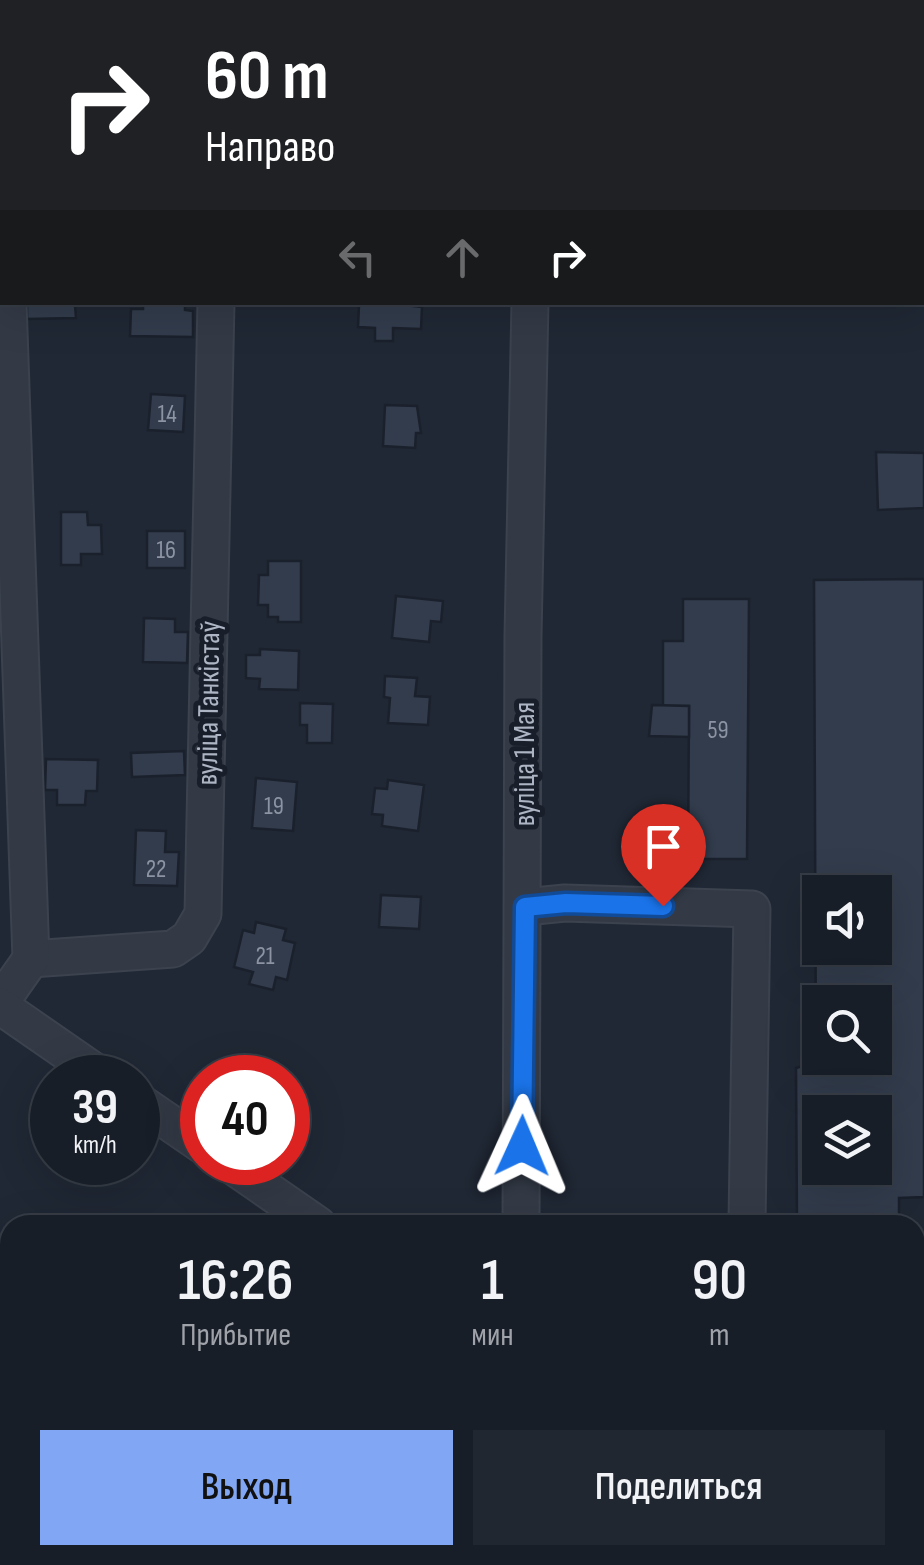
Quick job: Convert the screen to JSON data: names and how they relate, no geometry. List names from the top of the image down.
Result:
{
  "streets": {
    "street": ["вуліца Танкістаў", "вуліца 1 Мая"]
  },
  "house_numbers": [
    "14",
    "16",
    "59",
    "19",
    "22",
    "21"
  ],
  "page": {
    "turn": ["60 m", "Направо"],
    "speed": "39 km/h",
    "limit": "40",
    "eta": [
      "16:26",
      "Прибытие",
      "1",
      "мин",
      "90",
      "m"
    ],
    "buttons": ["Выход", "Поделиться"]
  }
}
